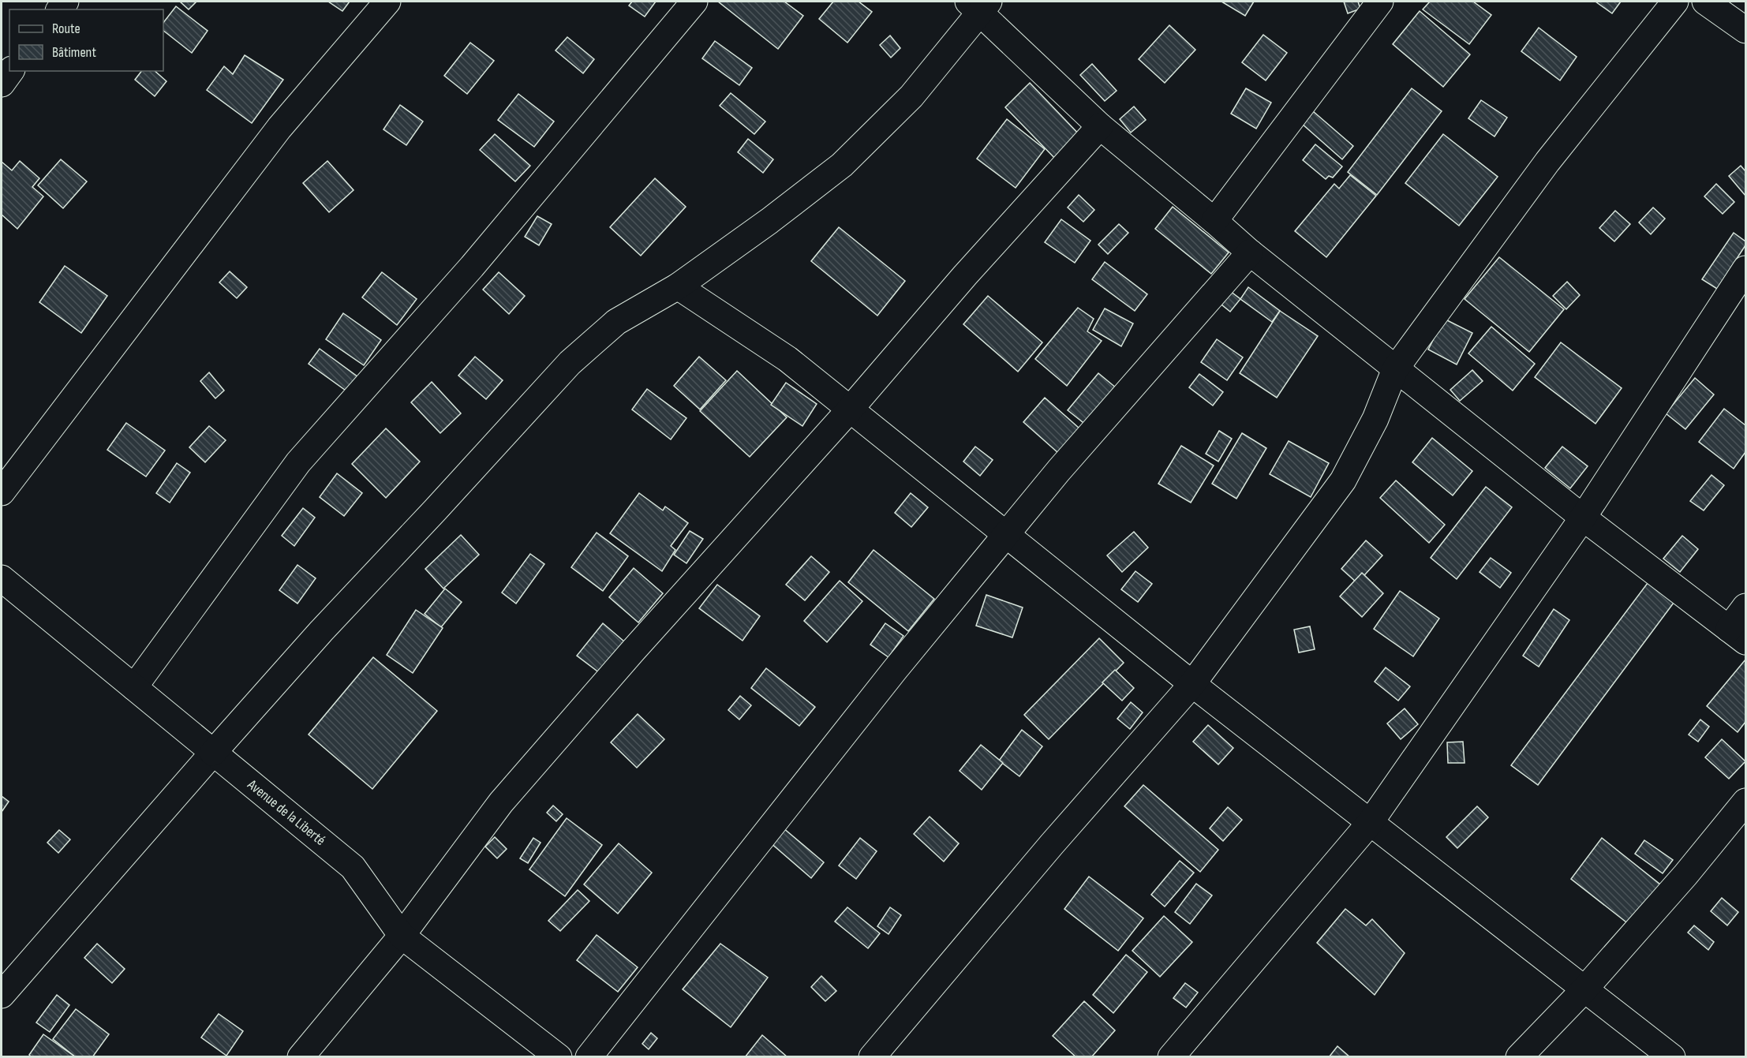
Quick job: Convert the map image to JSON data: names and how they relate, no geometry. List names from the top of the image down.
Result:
{
  "streets": {
    "street": ["Avenue de la Liberté"]
  },
  "legend": ["Route", "Bâtiment"]
}
